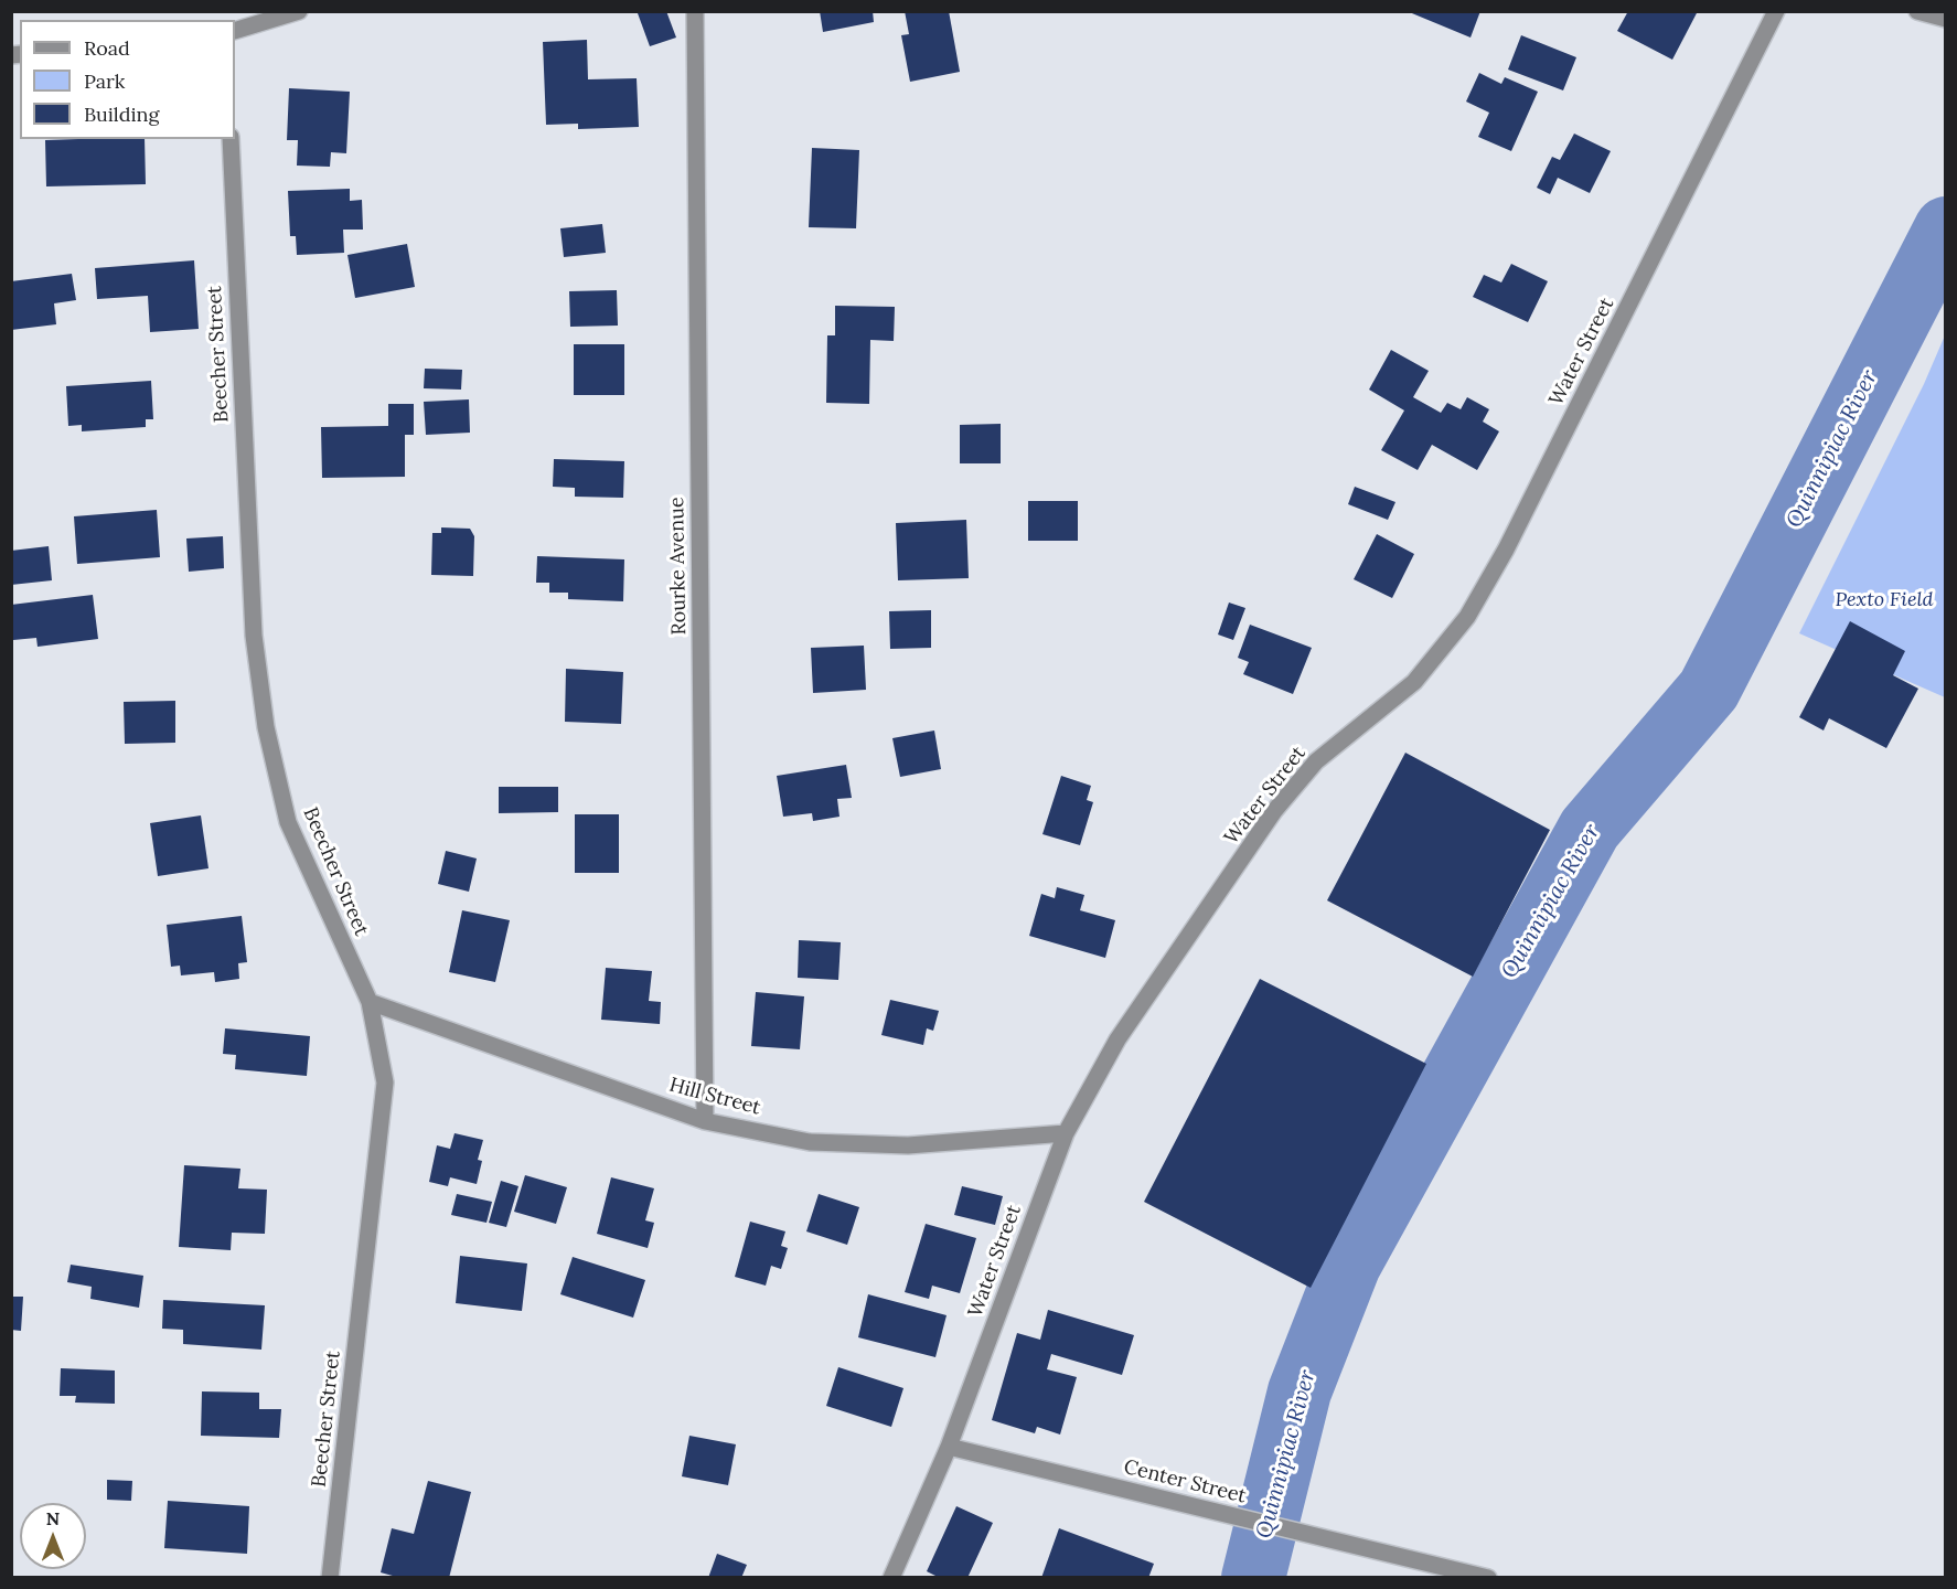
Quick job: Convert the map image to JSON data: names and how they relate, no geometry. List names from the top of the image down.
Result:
{
  "streets": {
    "street": [
      "Water Street",
      "Beecher Street",
      "Rourke Avenue",
      "Hill Street",
      "Center Street"
    ]
  },
  "crossings": [
    ["Water Street", "Hill Street"],
    ["Water Street", "Center Street"],
    ["Beecher Street", "Hill Street"],
    ["Rourke Avenue", "Hill Street"]
  ],
  "water": ["Quinnipiac River"],
  "parks": ["Pexto Field"],
  "legend": ["Road", "Park", "Building"],
  "north": "top"
}
